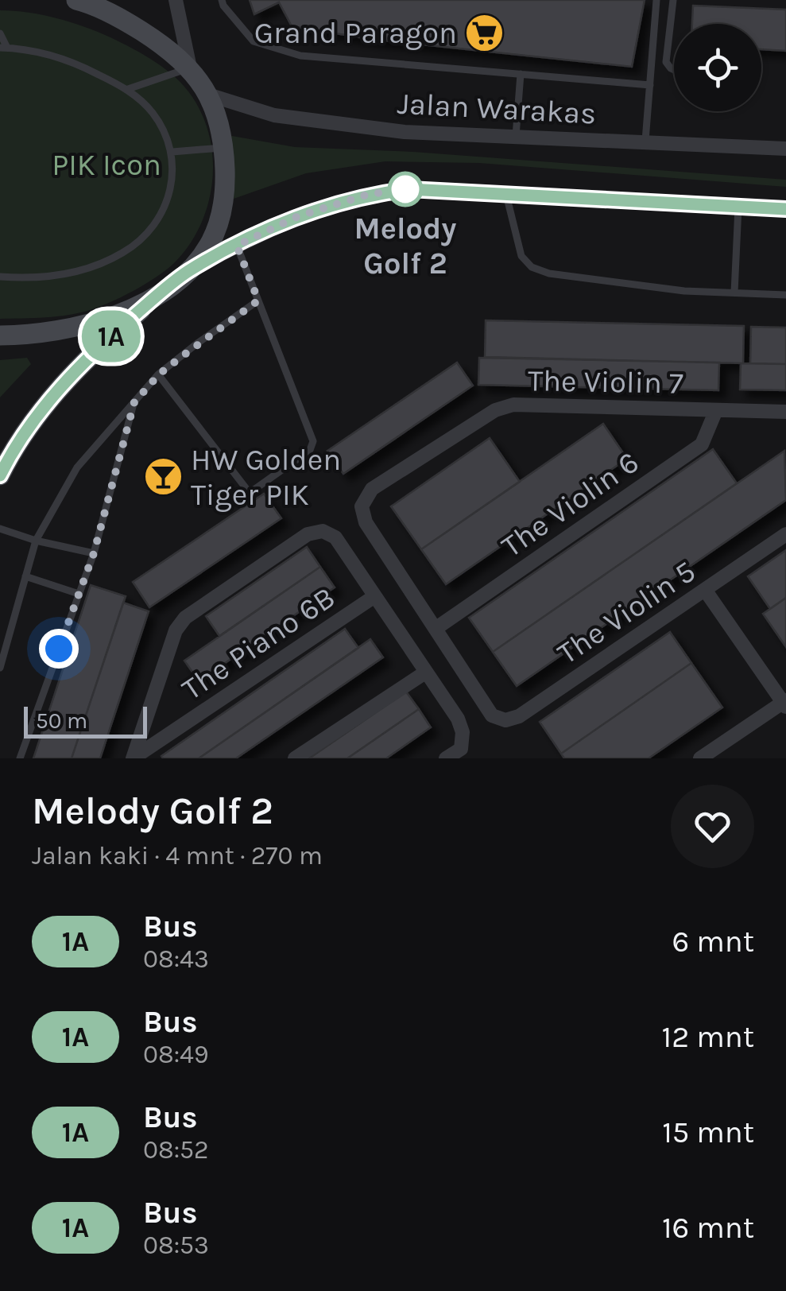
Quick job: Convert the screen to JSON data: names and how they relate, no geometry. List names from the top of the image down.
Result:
{
  "streets": {
    "street": [
      "Jalan Warakas",
      "The Violin 7",
      "The Violin 6",
      "The Violin 5",
      "The Piano 6B"
    ]
  },
  "crossings": [
    ["The Violin 7", "The Violin 6"],
    ["The Violin 7", "The Violin 5"],
    ["The Violin 6", "The Violin 5"]
  ],
  "parks": ["PIK Icon"],
  "places": {
    "supermarket": ["Grand Paragon"],
    "other": ["Melody Golf 2"],
    "bar": ["HW Golden Tiger PIK"]
  },
  "lines": ["bus line 1A"],
  "scale_bar": "50 m",
  "page": {
    "on_map": "1A",
    "scale": "50 m",
    "heading": ["Melody Golf 2", "Jalan kaki · 4 mnt · 270 m"],
    "list": [
      {
        "mark": "1A",
        "name": "Bus",
        "note": "08:43",
        "value": "6 mnt"
      },
      {
        "mark": "1A",
        "name": "Bus",
        "note": "08:49",
        "value": "12 mnt"
      },
      {
        "mark": "1A",
        "name": "Bus",
        "note": "08:52",
        "value": "15 mnt"
      },
      {
        "mark": "1A",
        "name": "Bus",
        "note": "08:53",
        "value": "16 mnt"
      }
    ]
  }
}
